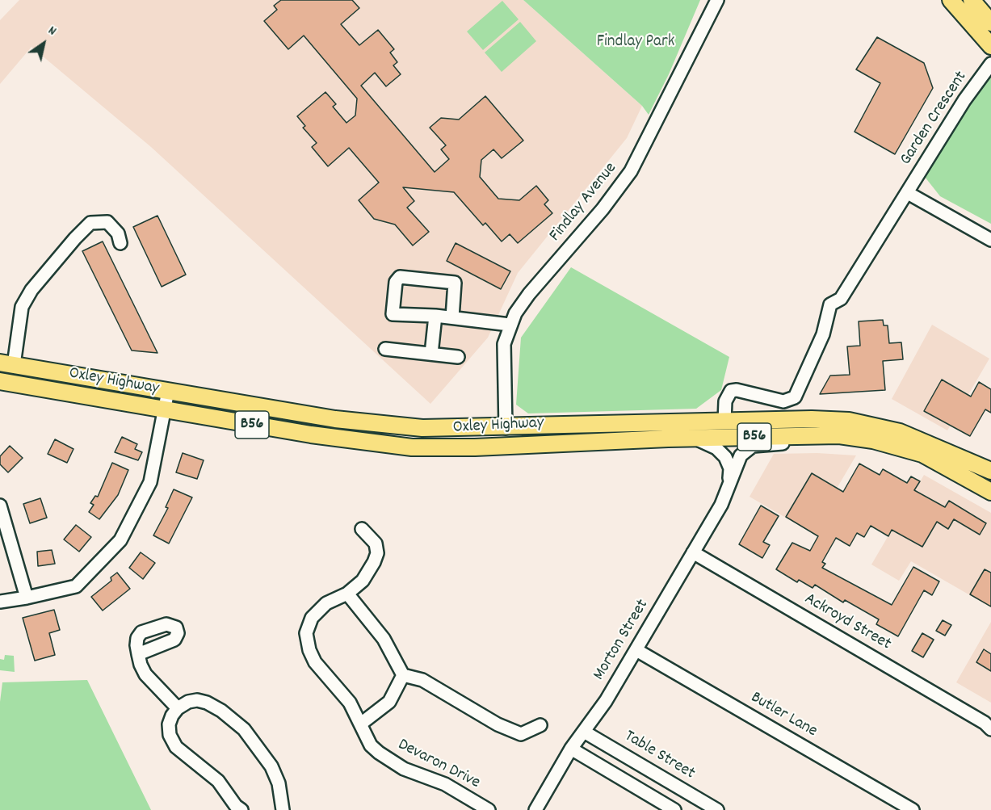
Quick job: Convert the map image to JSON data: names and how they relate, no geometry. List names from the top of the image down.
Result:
{
  "streets": {
    "main road": ["Oxley Highway", "B56"],
    "street": [
      "Garden Crescent",
      "Findlay Avenue",
      "Ackroyd Street",
      "Morton Street",
      "Butler Lane",
      "Table Street",
      "Devaron Drive"
    ]
  },
  "crossings": [
    ["Garden Crescent", "Oxley Highway"],
    ["Findlay Avenue", "Oxley Highway"],
    ["Oxley Highway", "Morton Street"],
    ["Ackroyd Street", "Morton Street"],
    ["Morton Street", "Butler Lane"],
    ["Morton Street", "Table Street"]
  ],
  "parks": ["Findlay Park"],
  "north": "top right"
}
